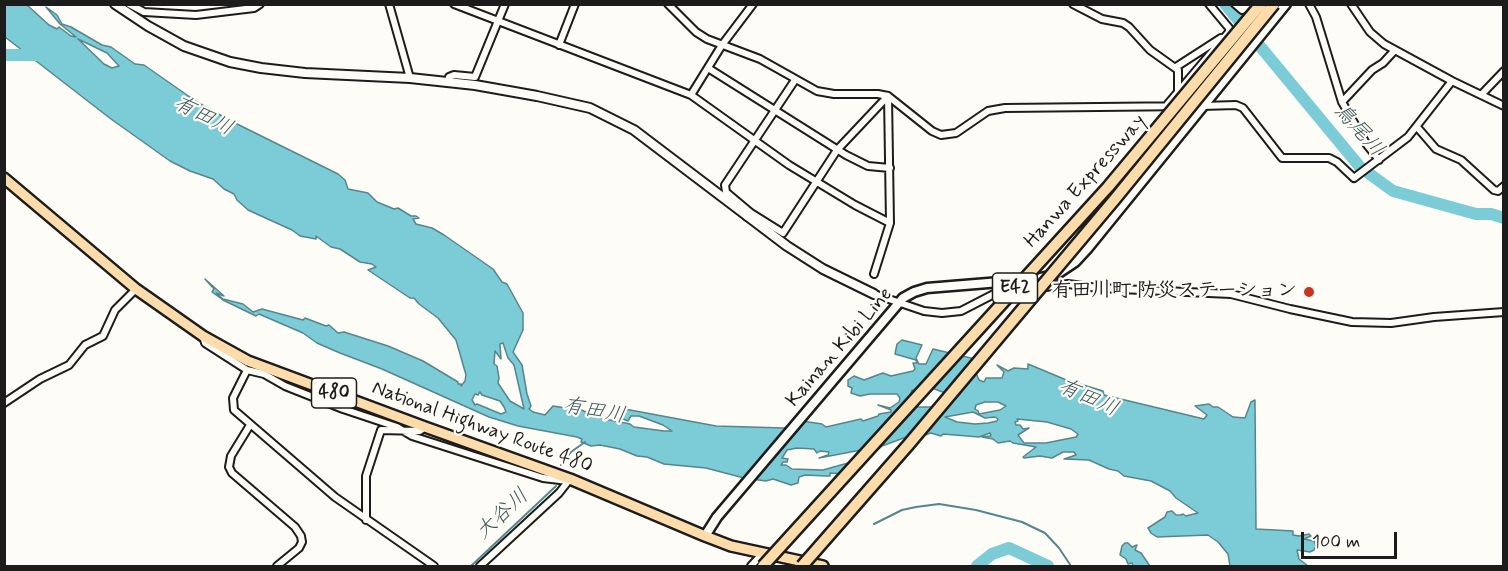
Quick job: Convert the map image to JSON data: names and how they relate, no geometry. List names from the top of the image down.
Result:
{
  "streets": {
    "highway": [
      "Hanwa Expressway",
      "E42",
      "480",
      "National Highway Route 480"
    ],
    "main road": ["Kainan Kibi Line"]
  },
  "crossings": [
    ["Kainan Kibi Line", "National Highway Route 480"]
  ],
  "water": ["有田川", "鳥尾川", "大谷川"],
  "places": ["有田川町 防災ステーション"],
  "scale_bar": "100 m"
}
